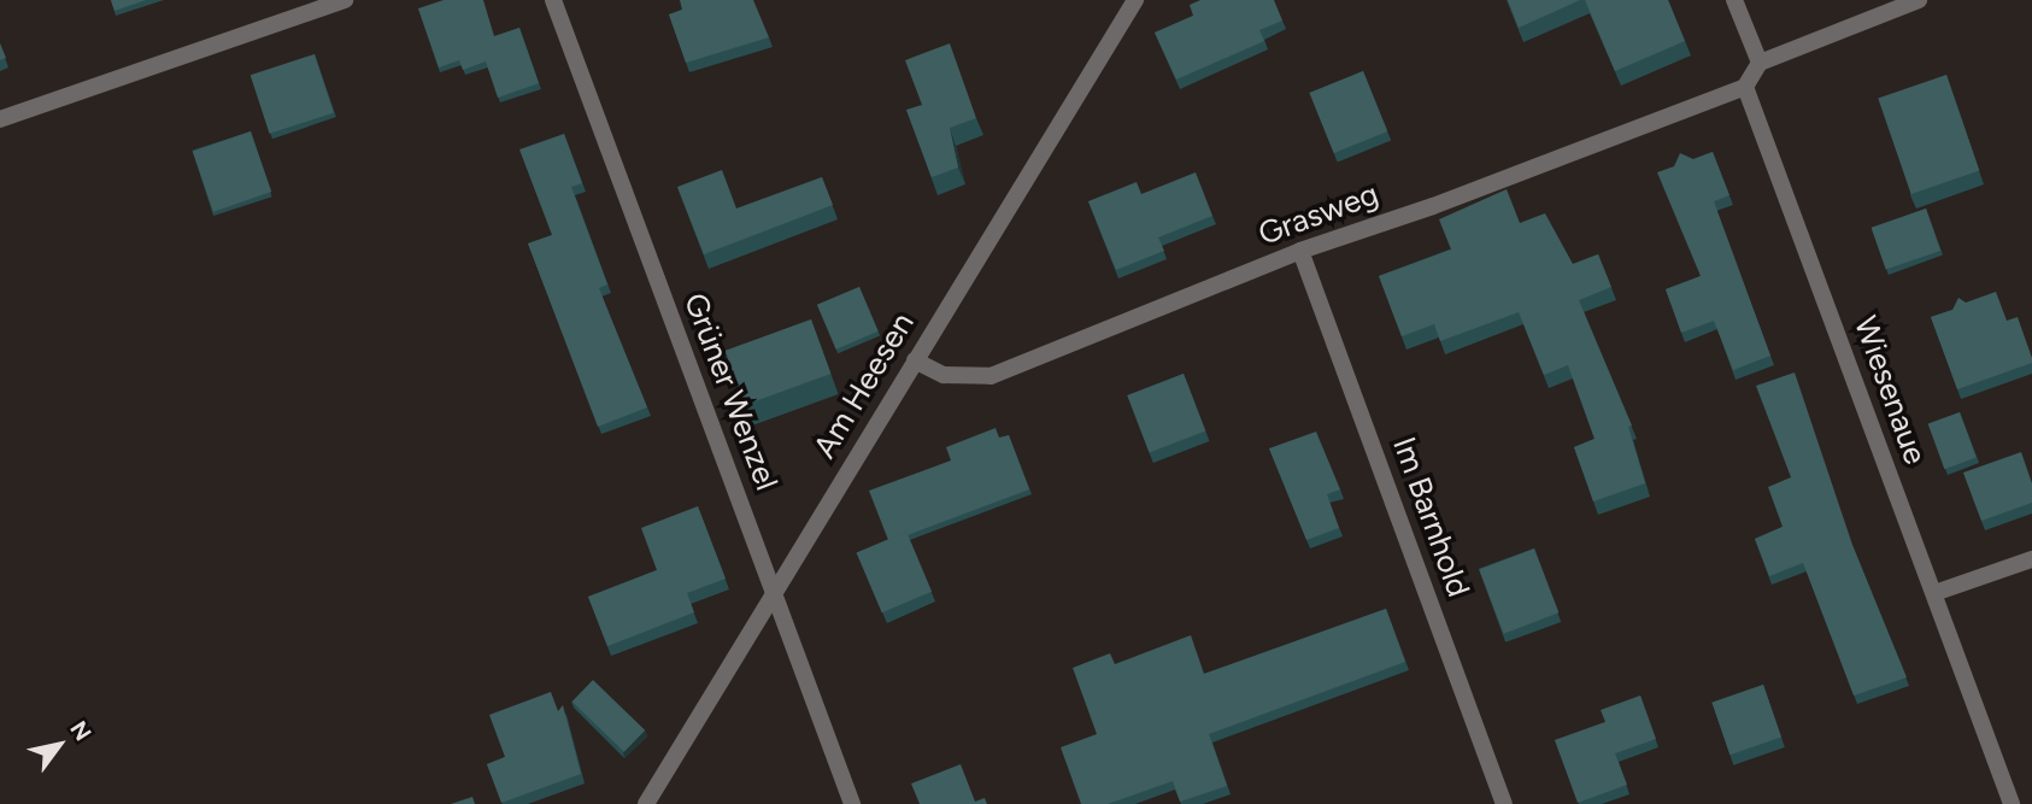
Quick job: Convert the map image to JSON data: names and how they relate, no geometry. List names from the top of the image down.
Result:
{
  "streets": {
    "street": [
      "Grasweg",
      "Am Heesen",
      "Wiesenaue",
      "Grüner Wenzel",
      "Im Barnhold"
    ]
  },
  "crossings": [
    ["Grasweg", "Am Heesen"],
    ["Grasweg", "Wiesenaue"],
    ["Grasweg", "Im Barnhold"],
    ["Am Heesen", "Grüner Wenzel"]
  ],
  "north": "top right"
}
